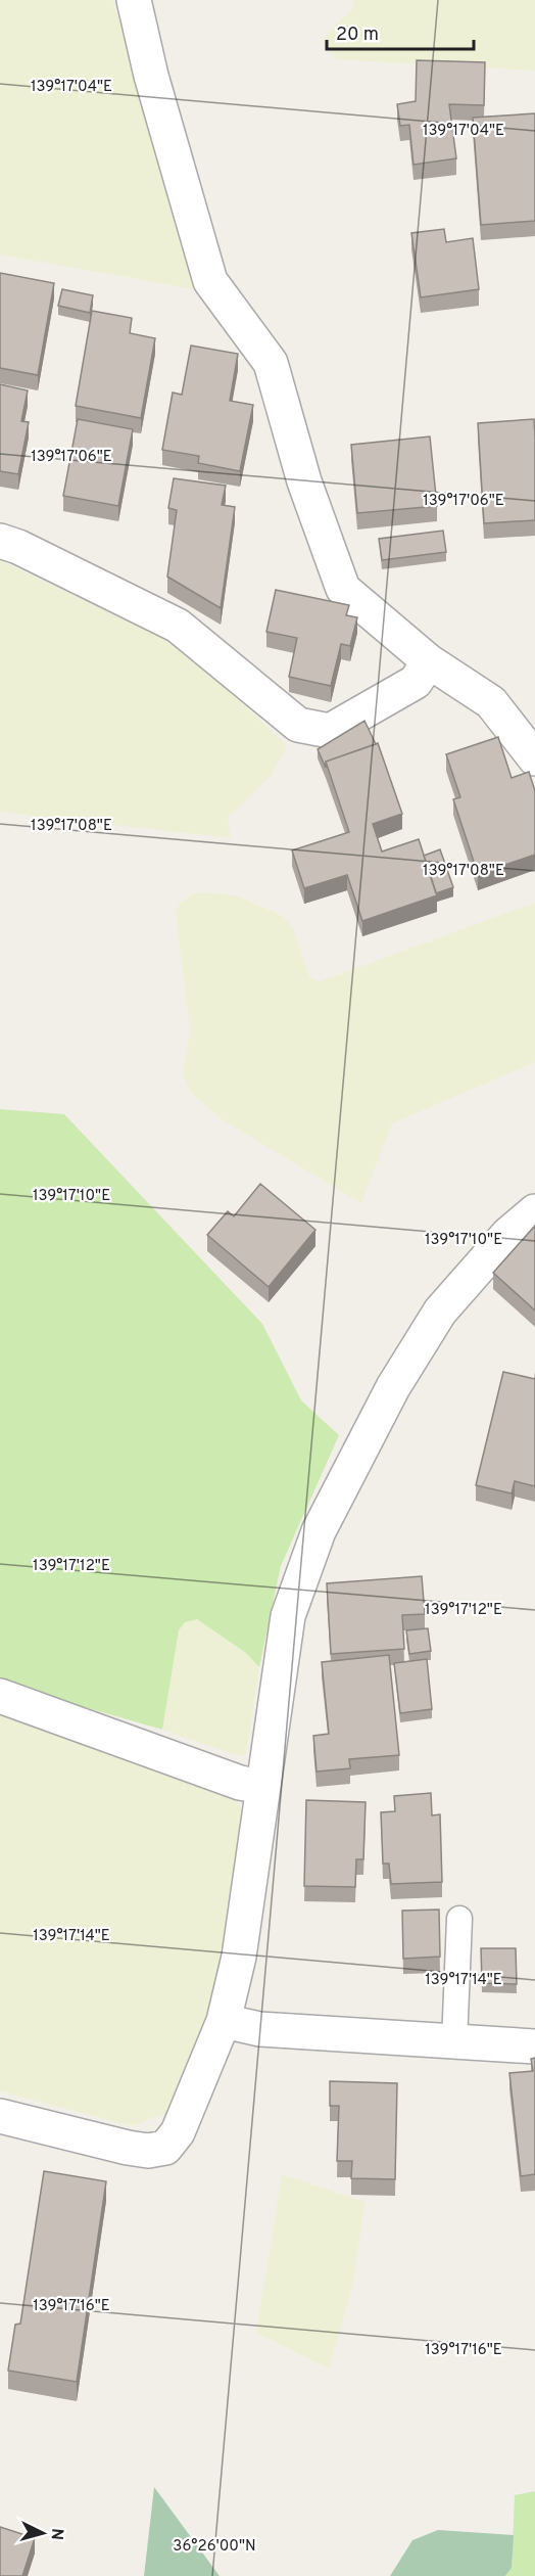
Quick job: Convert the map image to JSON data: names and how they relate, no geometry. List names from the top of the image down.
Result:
{
  "scale_bar": "20 m",
  "north": "right",
  "coordinates": [
    "139°17'04\"E",
    "139°17'06\"E",
    "139°17'08\"E",
    "139°17'10\"E",
    "139°17'12\"E",
    "139°17'14\"E",
    "139°17'16\"E",
    "36°26'00\"N"
  ]
}
